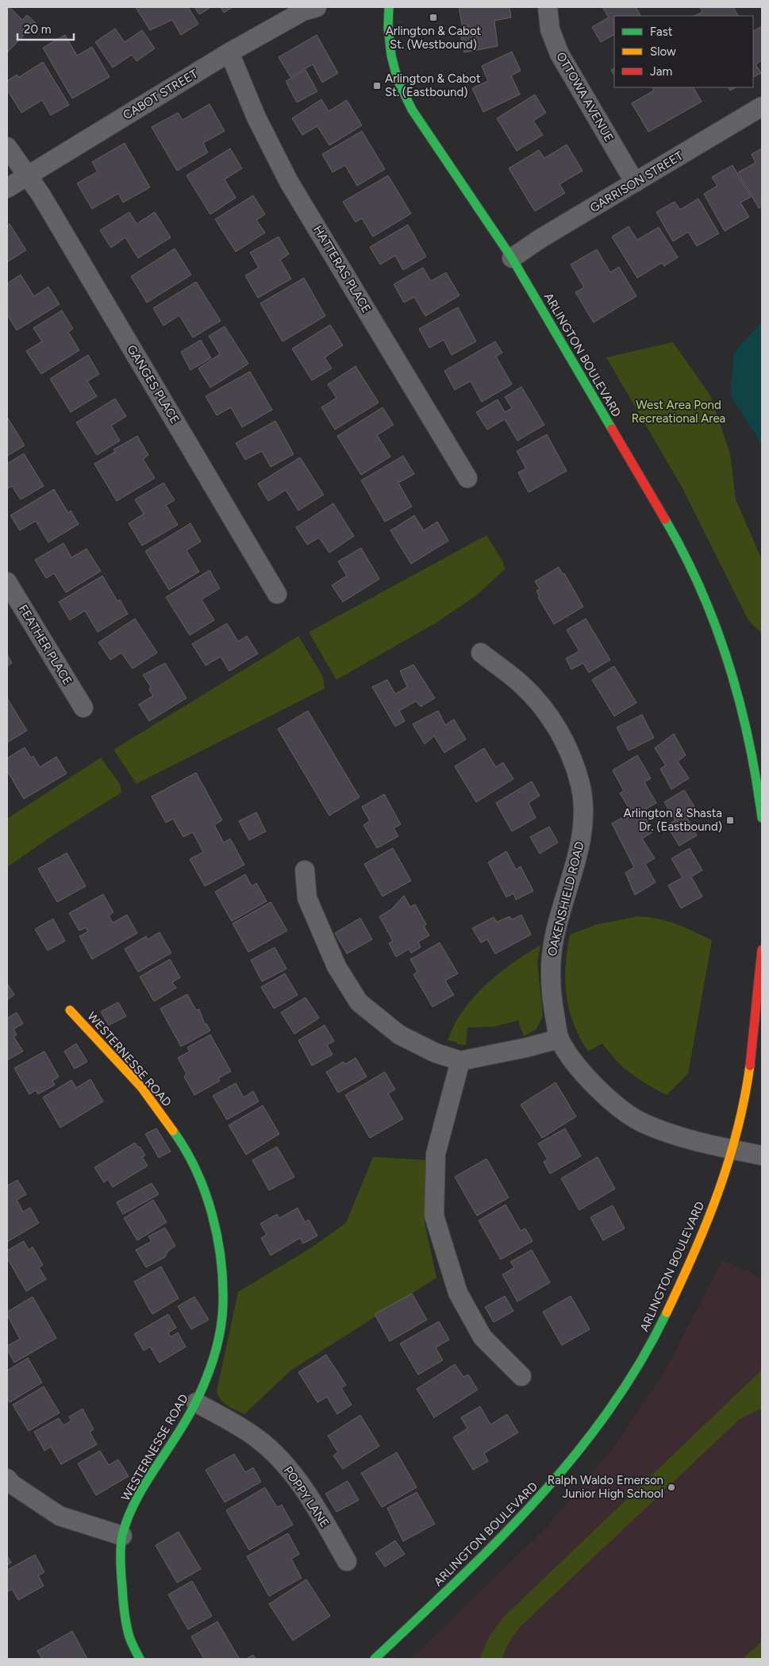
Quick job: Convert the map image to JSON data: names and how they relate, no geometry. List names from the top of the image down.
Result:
{
  "streets": {
    "street": [
      "CABOT STREET",
      "OTTOWA AVENUE",
      "GARRISON STREET",
      "HATTERAS PLACE",
      "ARLINGTON BOULEVARD",
      "GANGES PLACE",
      "FEATHER PLACE",
      "OAKENSHIELD ROAD",
      "WESTERNESSE ROAD",
      "POPPY LANE"
    ]
  },
  "crossings": [
    ["CABOT STREET", "HATTERAS PLACE"],
    ["CABOT STREET", "GANGES PLACE"],
    ["OTTOWA AVENUE", "GARRISON STREET"],
    ["GARRISON STREET", "ARLINGTON BOULEVARD"],
    ["ARLINGTON BOULEVARD", "OAKENSHIELD ROAD"],
    ["WESTERNESSE ROAD", "POPPY LANE"]
  ],
  "parks": ["West Area Pond Recreational Area"],
  "places": {
    "transit": ["Arlington & Cabot St. (Westbound)", "Arlington & Cabot St. (Eastbound)", "Arlington & Shasta Dr. (Eastbound)"],
    "other": ["Ralph Waldo Emerson Junior High School"]
  },
  "legend": ["Fast", "Slow", "Jam"],
  "scale_bar": "20 m"
}
